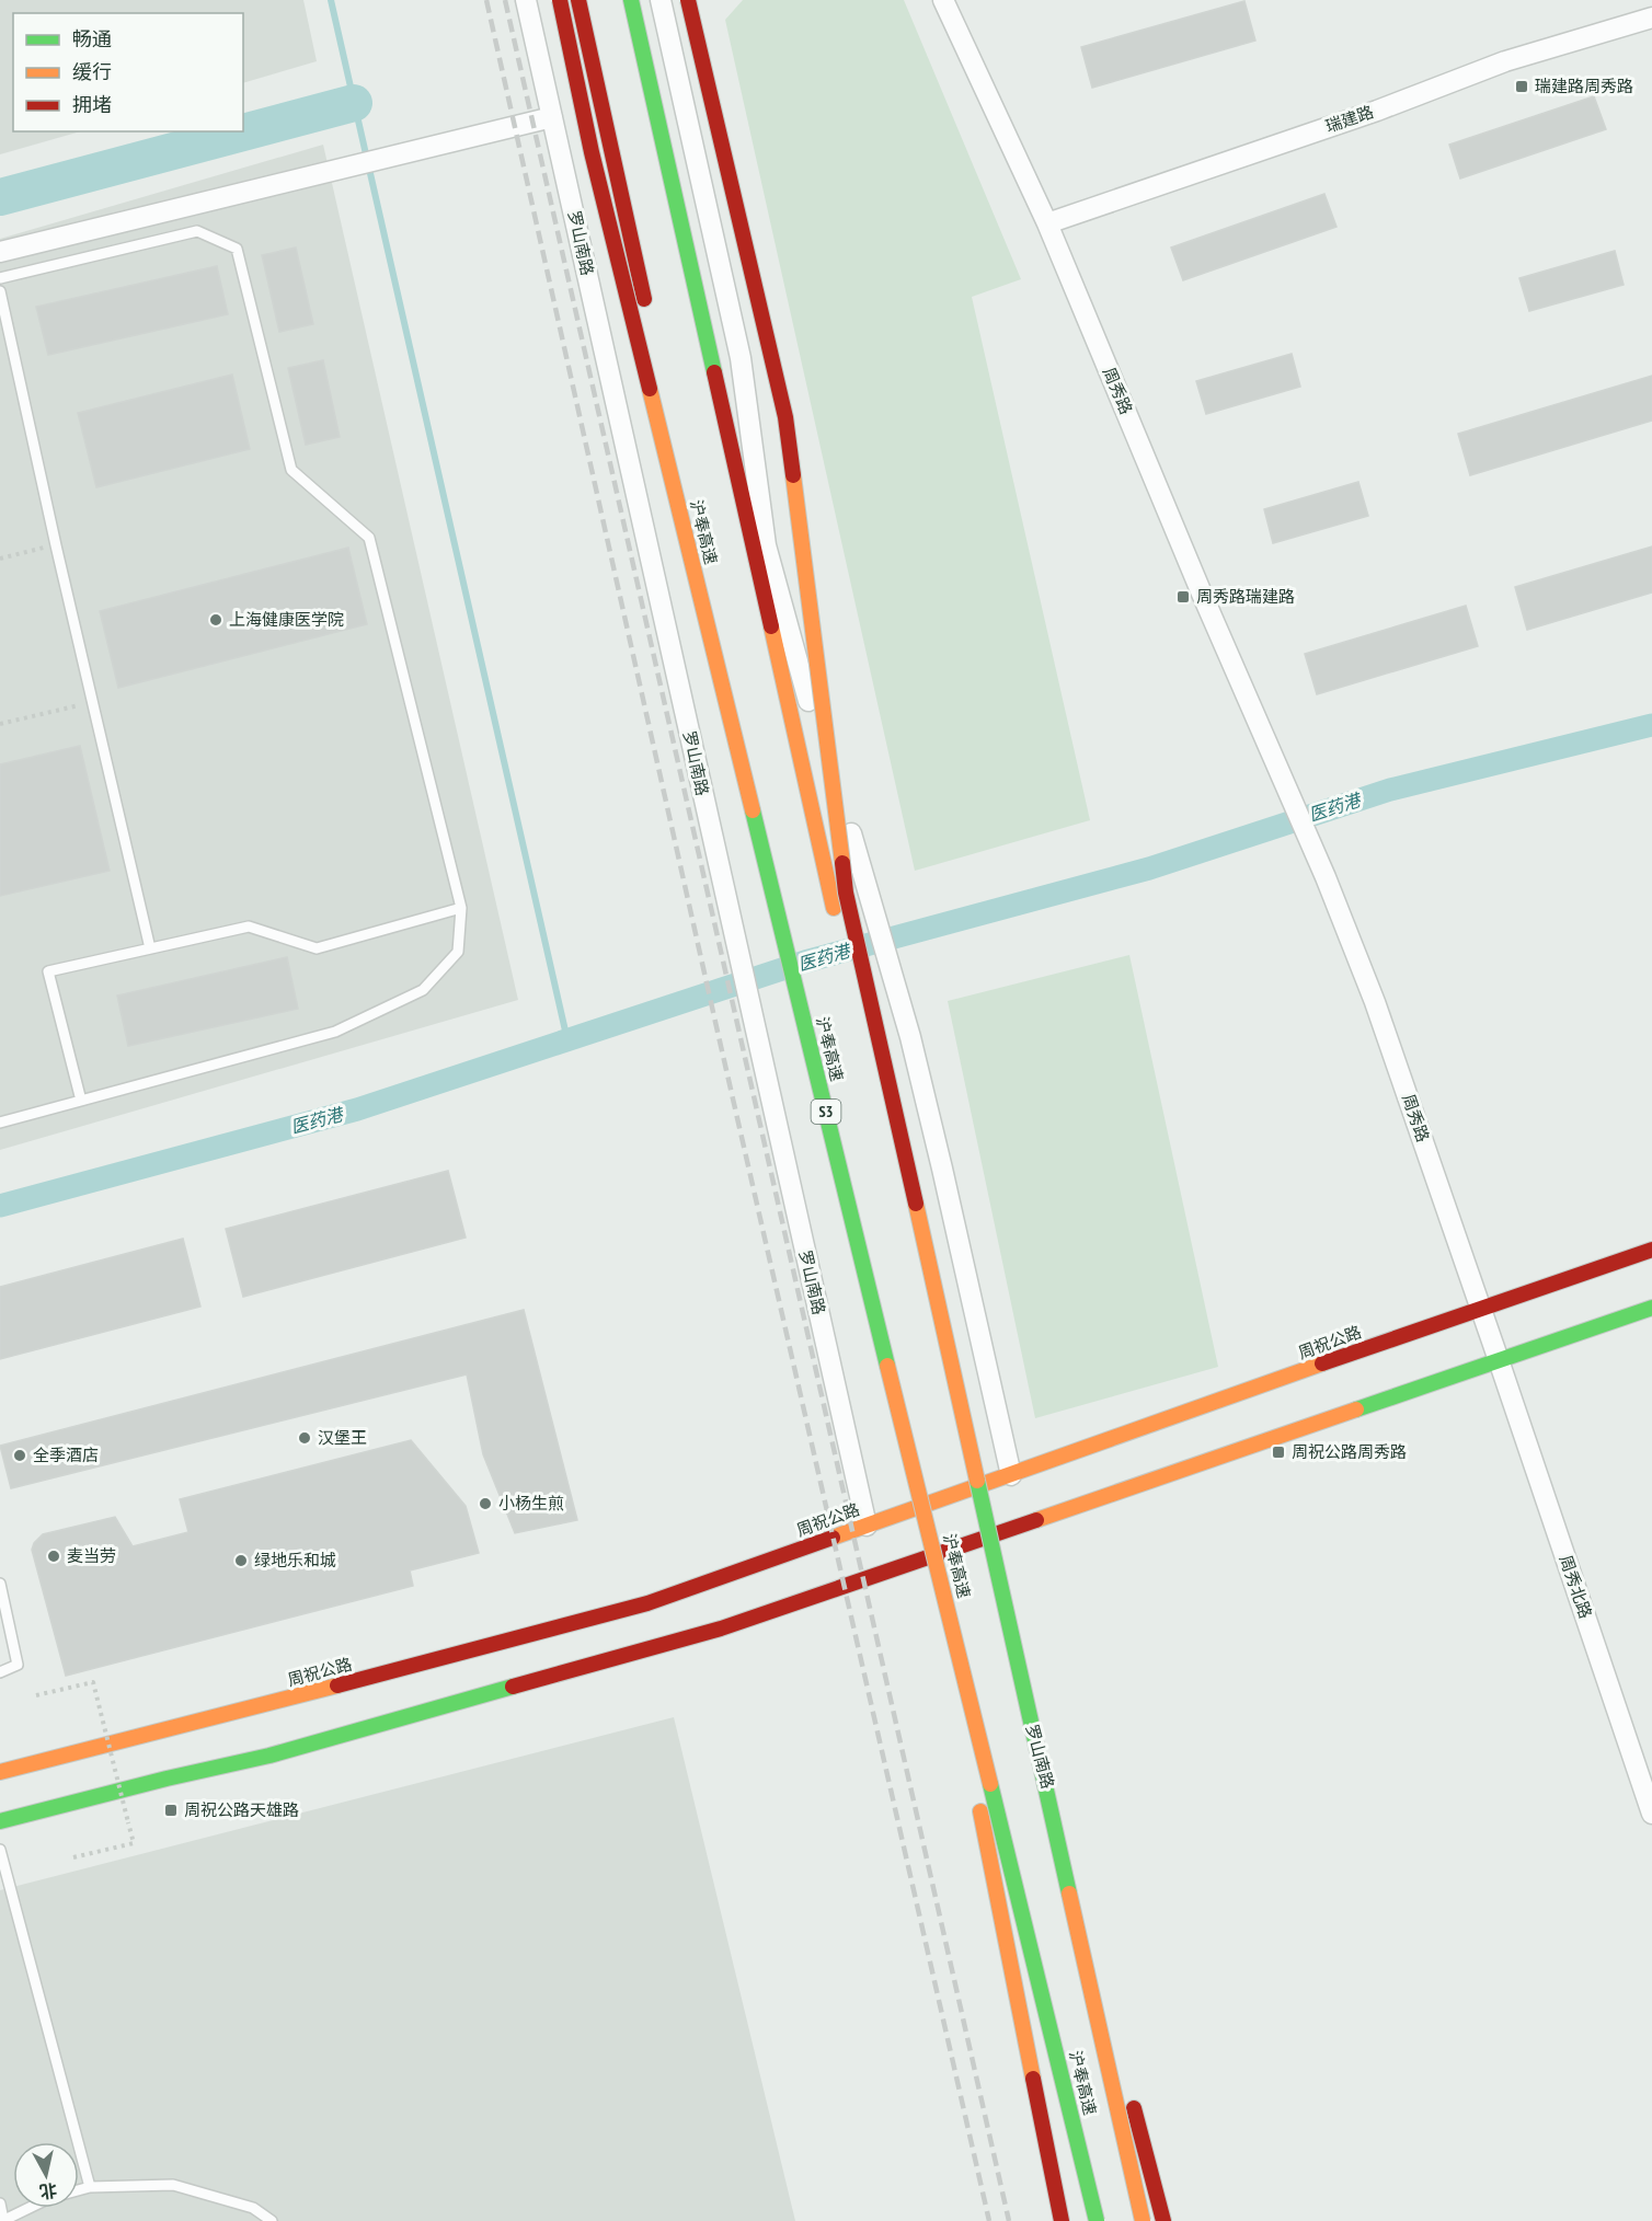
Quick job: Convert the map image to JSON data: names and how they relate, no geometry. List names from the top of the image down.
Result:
{
  "streets": {
    "main road": [
      "罗山南路",
      "沪奉高速",
      "S3",
      "周祝公路"
    ],
    "street": ["瑞建路", "周秀路", "周秀北路"]
  },
  "crossings": [
    ["瑞建路", "周秀路"],
    ["罗山南路", "周祝公路"],
    ["周秀路", "周祝公路"],
    ["周秀路", "周秀北路"]
  ],
  "water": ["医药港"],
  "places": {
    "transit": [
      "瑞建路周秀路",
      "周秀路瑞建路",
      "周祝公路周秀路",
      "周祝公路天雄路"
    ],
    "other": [
      "上海健康医学院",
      "汉堡王",
      "全季酒店",
      "小杨生煎",
      "麦当劳",
      "绿地乐和城"
    ]
  },
  "legend": ["畅通", "缓行", "拥堵"],
  "north": "bottom"
}
